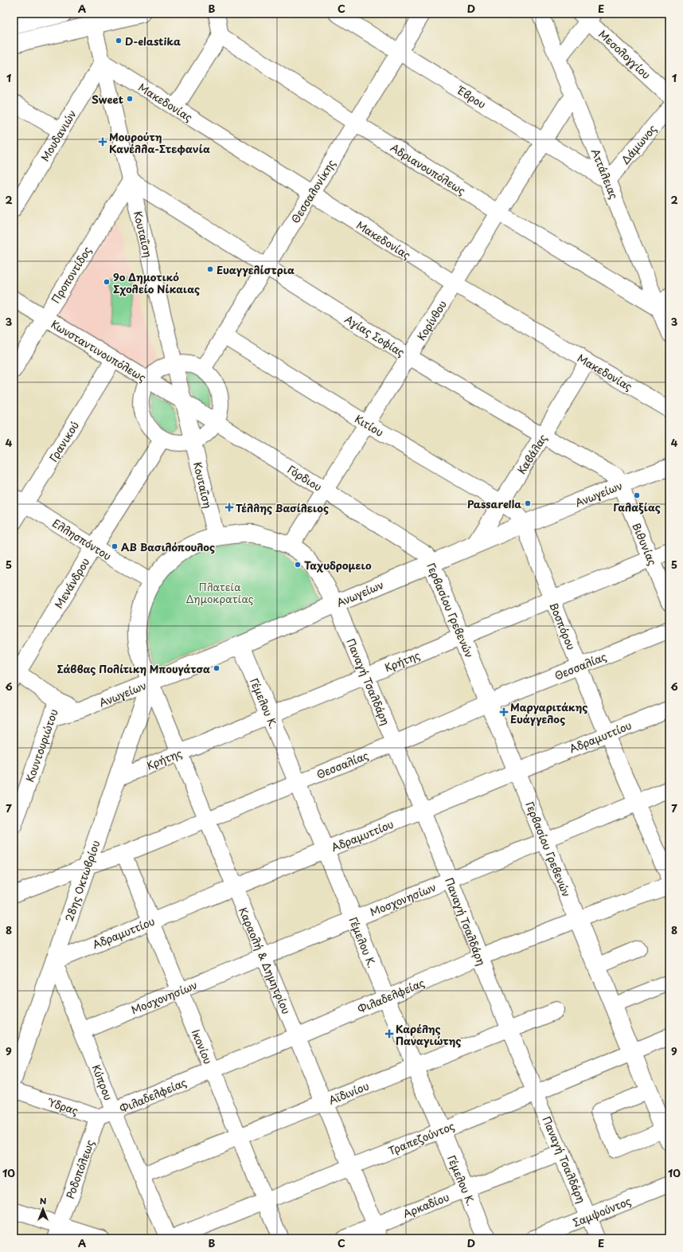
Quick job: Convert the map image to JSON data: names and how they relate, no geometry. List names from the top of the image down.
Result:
{
  "streets": {
    "main road": [
      "Ανωγείων",
      "Γερβασίου Γρεβενών",
      "Γέμελου Κ.",
      "28ης Οκτωβρίου"
    ],
    "street": [
      "Μεσολογγίου",
      "Έβρου",
      "Μακεδονίας",
      "Μουδανιών",
      "Δάμωνος",
      "Αδριανουπόλεως",
      "Αττάλειας",
      "Θεσσαλονίκης",
      "Κουταΐση",
      "Προποντίδος",
      "Κορίνθου",
      "Αγίας Σοφίας",
      "Κωνσταντινουπόλεως",
      "Κιτίου",
      "Γρανικού",
      "Καβάλας",
      "Γόρδιου",
      "Ελλησπόντου",
      "Βιθυνίας",
      "Μενάνδρου",
      "Βοσπόρου",
      "Κρήτης",
      "Θεσσαλίας",
      "Παναγή Τσαλδάρη",
      "Αδραμυττίου",
      "Κουντουριώτου",
      "Μοσχονησίων",
      "Καραολή & Δημητρίου",
      "Φιλαδελφείας",
      "Ικονίου",
      "Κύπρου",
      "Αϊδινίου",
      "Ύδρας",
      "Τραπεζούντος",
      "Ροδοπόλεως",
      "Αρκαδίου",
      "Σαμψούντος"
    ]
  },
  "crossings": [
    ["Έβρου", "Δάμωνος"],
    ["Έβρου", "Αττάλειας"],
    ["Έβρου", "Θεσσαλονίκης"],
    ["Έβρου", "Κορίνθου"],
    ["Μακεδονίας", "Μουδανιών"],
    ["Μακεδονίας", "Θεσσαλονίκης"],
    ["Μακεδονίας", "Κουταΐση"],
    ["Μακεδονίας", "Κορίνθου"],
    ["Μακεδονίας", "Καβάλας"],
    ["Μουδανιών", "Κουταΐση"],
    ["Δάμωνος", "Αττάλειας"],
    ["Αδριανουπόλεως", "Αττάλειας"],
    ["Αδριανουπόλεως", "Θεσσαλονίκης"],
    ["Αδριανουπόλεως", "Κορίνθου"],
    ["Αττάλειας", "Κορίνθου"],
    ["Θεσσαλονίκης", "Αγίας Σοφίας"],
    ["Θεσσαλονίκης", "Κιτίου"],
    ["Κουταΐση", "Προποντίδος"],
    ["Κουταΐση", "Αγίας Σοφίας"],
    ["Κουταΐση", "Κωνσταντινουπόλεως"],
    ["Κουταΐση", "Γόρδιου"],
    ["Προποντίδος", "Αγίας Σοφίας"],
    ["Προποντίδος", "Κωνσταντινουπόλεως"],
    ["Κορίνθου", "Αγίας Σοφίας"],
    ["Κορίνθου", "Κιτίου"],
    ["Κορίνθου", "Γόρδιου"],
    ["Αγίας Σοφίας", "Καβάλας"],
    ["Αγίας Σοφίας", "Ανωγείων"],
    ["Αγίας Σοφίας", "Βιθυνίας"],
    ["Κωνσταντινουπόλεως", "Γρανικού"],
    ["Κωνσταντινουπόλεως", "Γόρδιου"],
    ["Κιτίου", "Καβάλας"],
    ["Κιτίου", "Ανωγείων"],
    ["Κιτίου", "Βοσπόρου"],
    ["Γρανικού", "Ελλησπόντου"],
    ["Καβάλας", "Ανωγείων"],
    ["Γόρδιου", "Ανωγείων"],
    ["Γόρδιου", "Γερβασίου Γρεβενών"],
    ["Ανωγείων", "Βιθυνίας"],
    ["Ανωγείων", "Γερβασίου Γρεβενών"],
    ["Ανωγείων", "Βοσπόρου"],
    ["Ανωγείων", "Παναγή Τσαλδάρη"],
    ["Ανωγείων", "Γέμελου Κ."],
    ["Ανωγείων", "Κουντουριώτου"],
    ["Ανωγείων", "28ης Οκτωβρίου"],
    ["Ανωγείων", "Καραολή & Δημητρίου"],
    ["Ελλησπόντου", "Μενάνδρου"],
    ["Βιθυνίας", "Κρήτης"],
    ["Γερβασίου Γρεβενών", "Κρήτης"],
    ["Γερβασίου Γρεβενών", "Θεσσαλίας"],
    ["Γερβασίου Γρεβενών", "Αδραμυττίου"],
    ["Γερβασίου Γρεβενών", "Μοσχονησίων"],
    ["Γερβασίου Γρεβενών", "Φιλαδελφείας"],
    ["Γερβασίου Γρεβενών", "Τραπεζούντος"],
    ["Βοσπόρου", "Κρήτης"],
    ["Βοσπόρου", "Θεσσαλίας"],
    ["Βοσπόρου", "Αδραμυττίου"],
    ["Βοσπόρου", "Μοσχονησίων"],
    ["Κρήτης", "Παναγή Τσαλδάρη"],
    ["Κρήτης", "Γέμελου Κ."],
    ["Κρήτης", "28ης Οκτωβρίου"],
    ["Κρήτης", "Καραολή & Δημητρίου"],
    ["Θεσσαλίας", "Παναγή Τσαλδάρη"],
    ["Θεσσαλίας", "Γέμελου Κ."],
    ["Θεσσαλίας", "28ης Οκτωβρίου"],
    ["Θεσσαλίας", "Καραολή & Δημητρίου"],
    ["Θεσσαλίας", "Ικονίου"],
    ["Παναγή Τσαλδάρη", "Αδραμυττίου"],
    ["Παναγή Τσαλδάρη", "Μοσχονησίων"],
    ["Παναγή Τσαλδάρη", "Φιλαδελφείας"],
    ["Παναγή Τσαλδάρη", "Αϊδινίου"],
    ["Παναγή Τσαλδάρη", "Τραπεζούντος"],
    ["Παναγή Τσαλδάρη", "Αρκαδίου"],
    ["Παναγή Τσαλδάρη", "Σαμψούντος"],
    ["Γέμελου Κ.", "Αδραμυττίου"],
    ["Γέμελου Κ.", "Μοσχονησίων"],
    ["Γέμελου Κ.", "Φιλαδελφείας"],
    ["Γέμελου Κ.", "Αϊδινίου"],
    ["Γέμελου Κ.", "Τραπεζούντος"],
    ["Γέμελου Κ.", "Αρκαδίου"],
    ["Αδραμυττίου", "28ης Οκτωβρίου"],
    ["Αδραμυττίου", "Καραολή & Δημητρίου"],
    ["Αδραμυττίου", "Ικονίου"],
    ["Αδραμυττίου", "Κύπρου"],
    ["28ης Οκτωβρίου", "Καραολή & Δημητρίου"],
    ["28ης Οκτωβρίου", "Κύπρου"],
    ["Μοσχονησίων", "Καραολή & Δημητρίου"],
    ["Μοσχονησίων", "Ικονίου"],
    ["Μοσχονησίων", "Κύπρου"],
    ["Καραολή & Δημητρίου", "Φιλαδελφείας"],
    ["Καραολή & Δημητρίου", "Αϊδινίου"],
    ["Καραολή & Δημητρίου", "Τραπεζούντος"],
    ["Καραολή & Δημητρίου", "Αρκαδίου"],
    ["Φιλαδελφείας", "Ικονίου"],
    ["Φιλαδελφείας", "Κύπρου"],
    ["Ικονίου", "Αϊδινίου"],
    ["Ικονίου", "Τραπεζούντος"],
    ["Κύπρου", "Αϊδινίου"],
    ["Ύδρας", "Ροδοπόλεως"]
  ],
  "parks": ["Πλατεία Δημοκρατίας"],
  "places": {
    "other": [
      "D-elastika",
      "Sweet",
      "Ευαγγελίστρια",
      "9o Δημοτικό Σχολείο Νίκαιας",
      "Γαλαξίας",
      "Passarella",
      "ΑΒ Βασιλόπουλος",
      "Ταχυδρομειο",
      "Σάββας Πολίτικη Μπουγάτσα"
    ],
    "health": [
      "Μουρούτη Κανέλλα-Στεφανία",
      "Τέλλης Βασίλειος",
      "Μαργαριτάκης Ευάγγελος",
      "Καρέλης Παναγιώτης"
    ]
  },
  "north": "top",
  "grid": {
    "columns": [
      "A",
      "B",
      "C",
      "D",
      "E"
    ],
    "rows": [
      "1",
      "2",
      "3",
      "4",
      "5",
      "6",
      "7",
      "8",
      "9",
      "10"
    ]
  }
}
